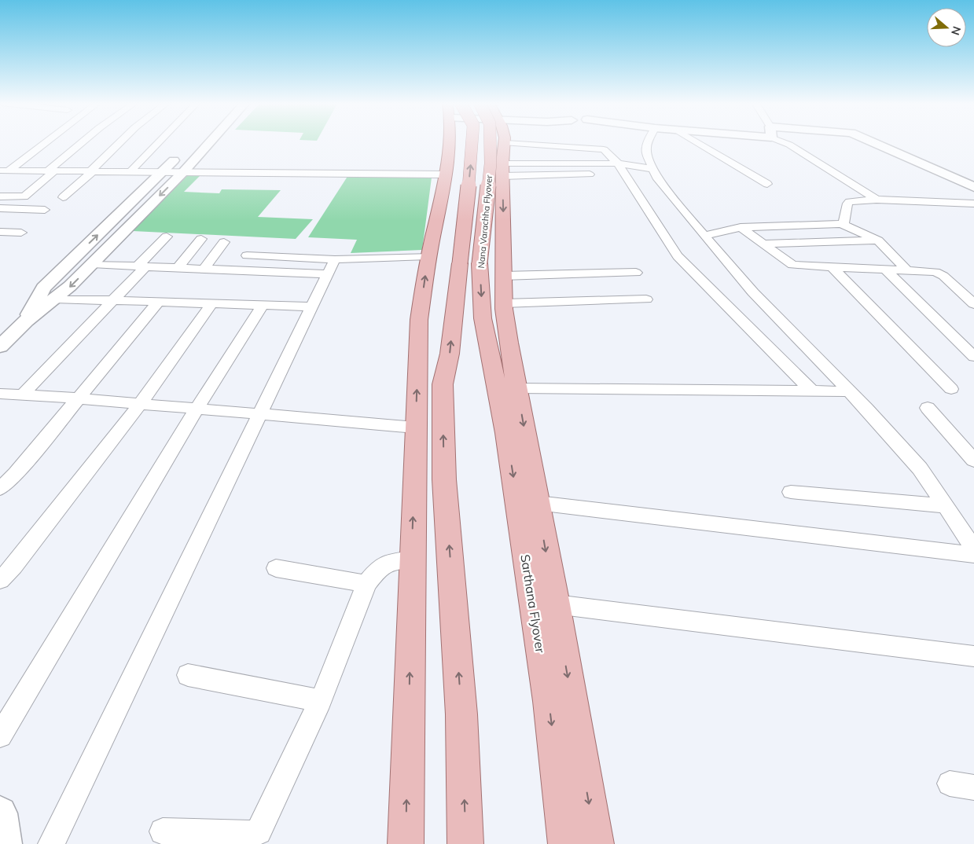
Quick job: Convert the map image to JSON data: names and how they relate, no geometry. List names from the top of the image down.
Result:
{
  "streets": {
    "main road": ["Nana Varachha Flyover", "Sarthana Flyover"]
  },
  "crossings": [
    ["Nana Varachha Flyover", "Sarthana Flyover"]
  ],
  "north": "right"
}
